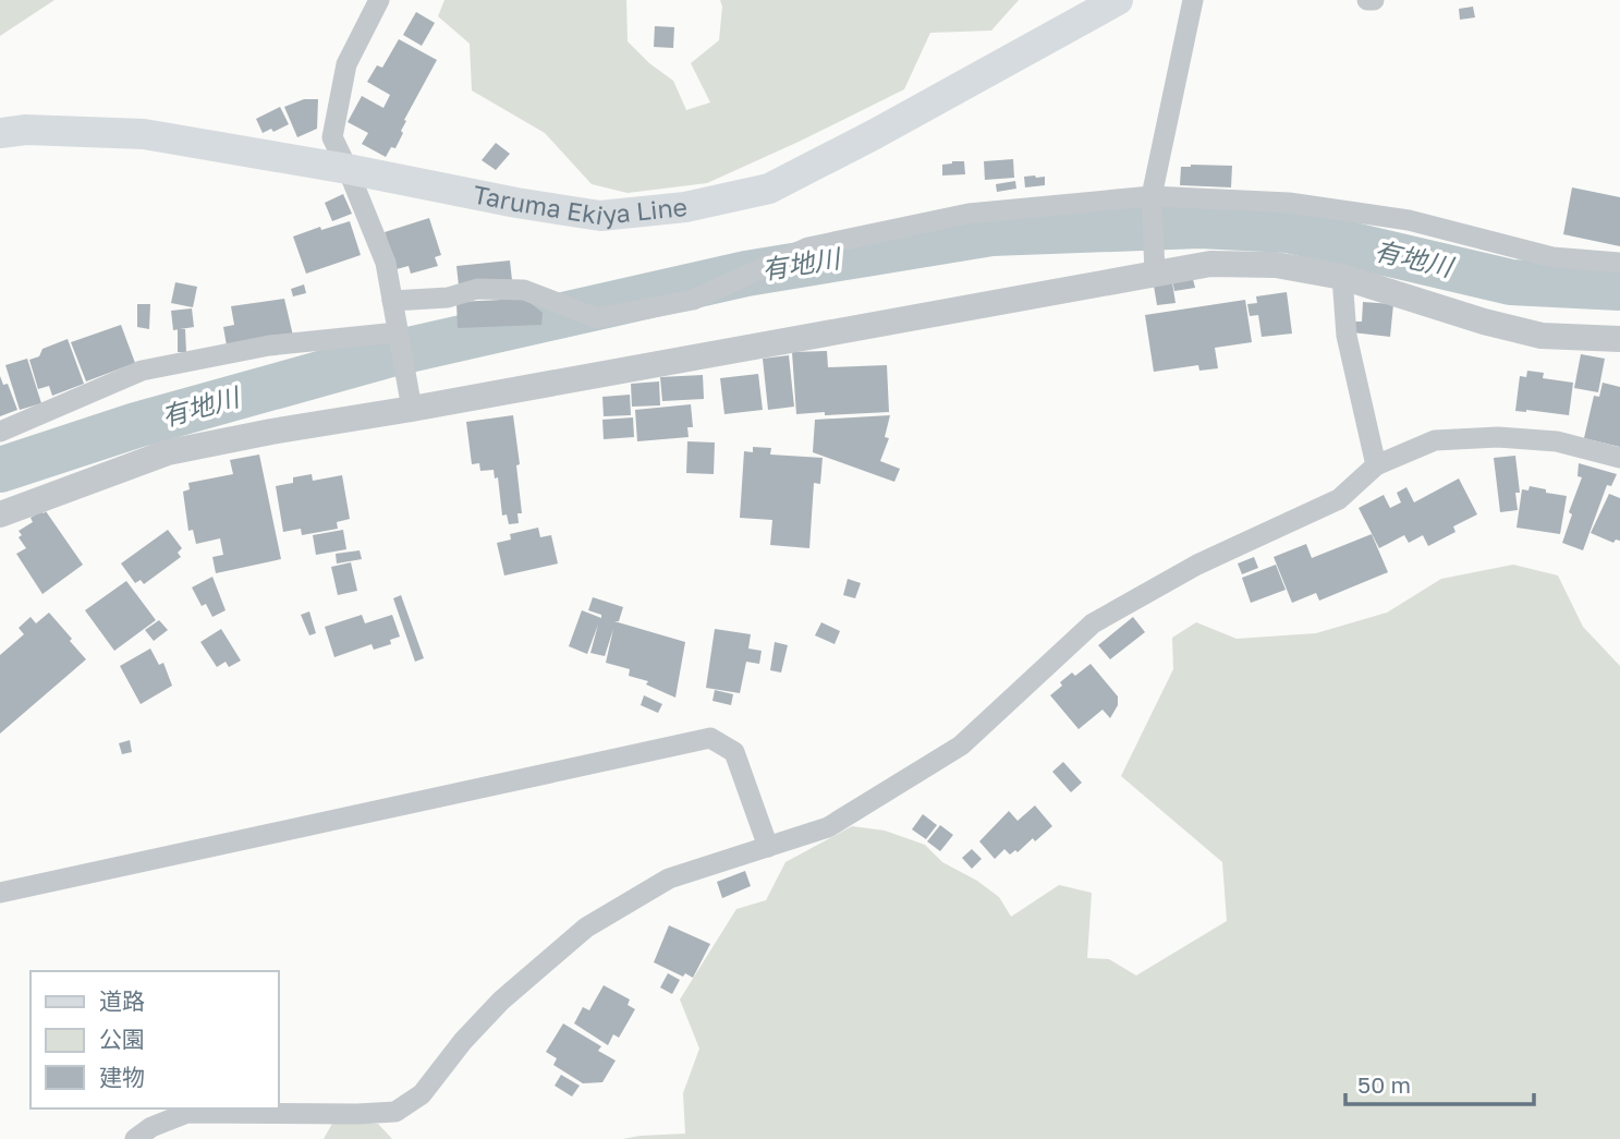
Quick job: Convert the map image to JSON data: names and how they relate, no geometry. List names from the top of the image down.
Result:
{
  "streets": {
    "main road": ["Taruma Ekiya Line"]
  },
  "water": ["有地川"],
  "legend": ["道路", "公園", "建物"],
  "scale_bar": "50 m"
}
